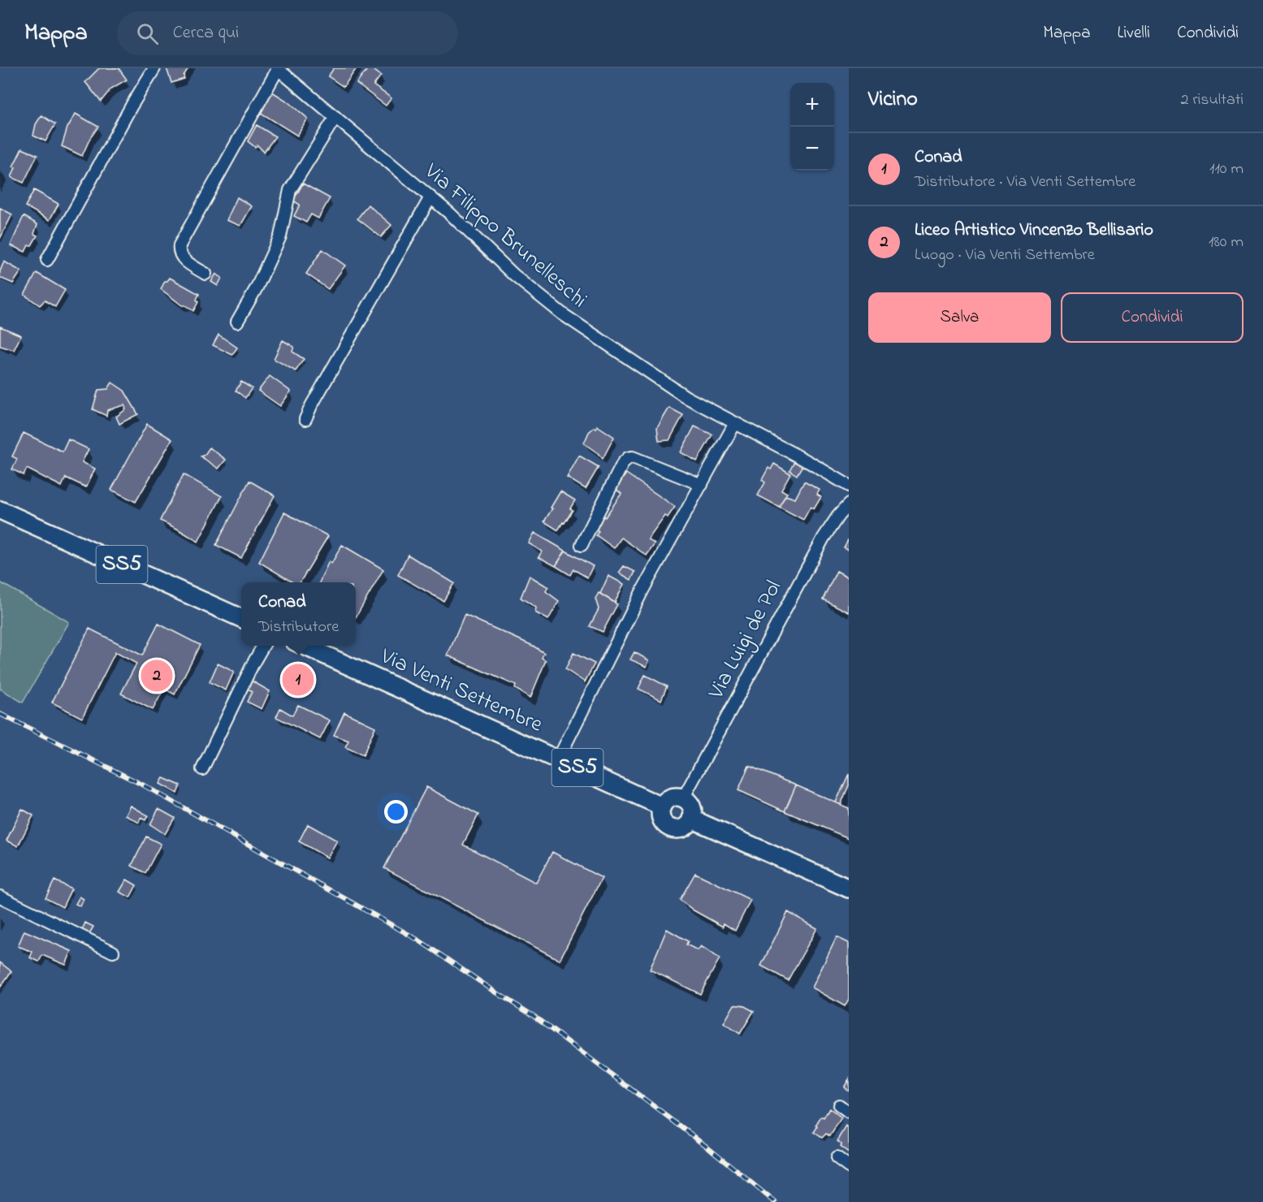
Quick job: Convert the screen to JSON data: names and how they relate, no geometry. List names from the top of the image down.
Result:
{
  "streets": {
    "main road": ["SS5", "Via Venti Settembre"],
    "street": ["Via Filippo Brunelleschi", "Via Luigi de Pol"]
  },
  "crossings": [
    ["Via Luigi de Pol", "Via Venti Settembre"]
  ],
  "page": {
    "header": "Mappa",
    "search": "Cerca qui",
    "nav": ["Mappa", "Livelli", "Condividi"],
    "heading": ["Vicino", "2 risultati"],
    "map_buttons": ["+", "−"],
    "list": [
      {
        "mark": "1",
        "name": "Conad",
        "note": "Distributore · Via Venti Settembre",
        "value": "110 m"
      },
      {
        "mark": "2",
        "name": "Liceo Artistico Vincenzo Bellisario",
        "note": "Luogo · Via Venti Settembre",
        "value": "180 m"
      }
    ],
    "buttons": ["Salva", "Condividi"],
    "popup": ["Conad", "Distributore"],
    "pins": ["2", "1"]
  }
}
